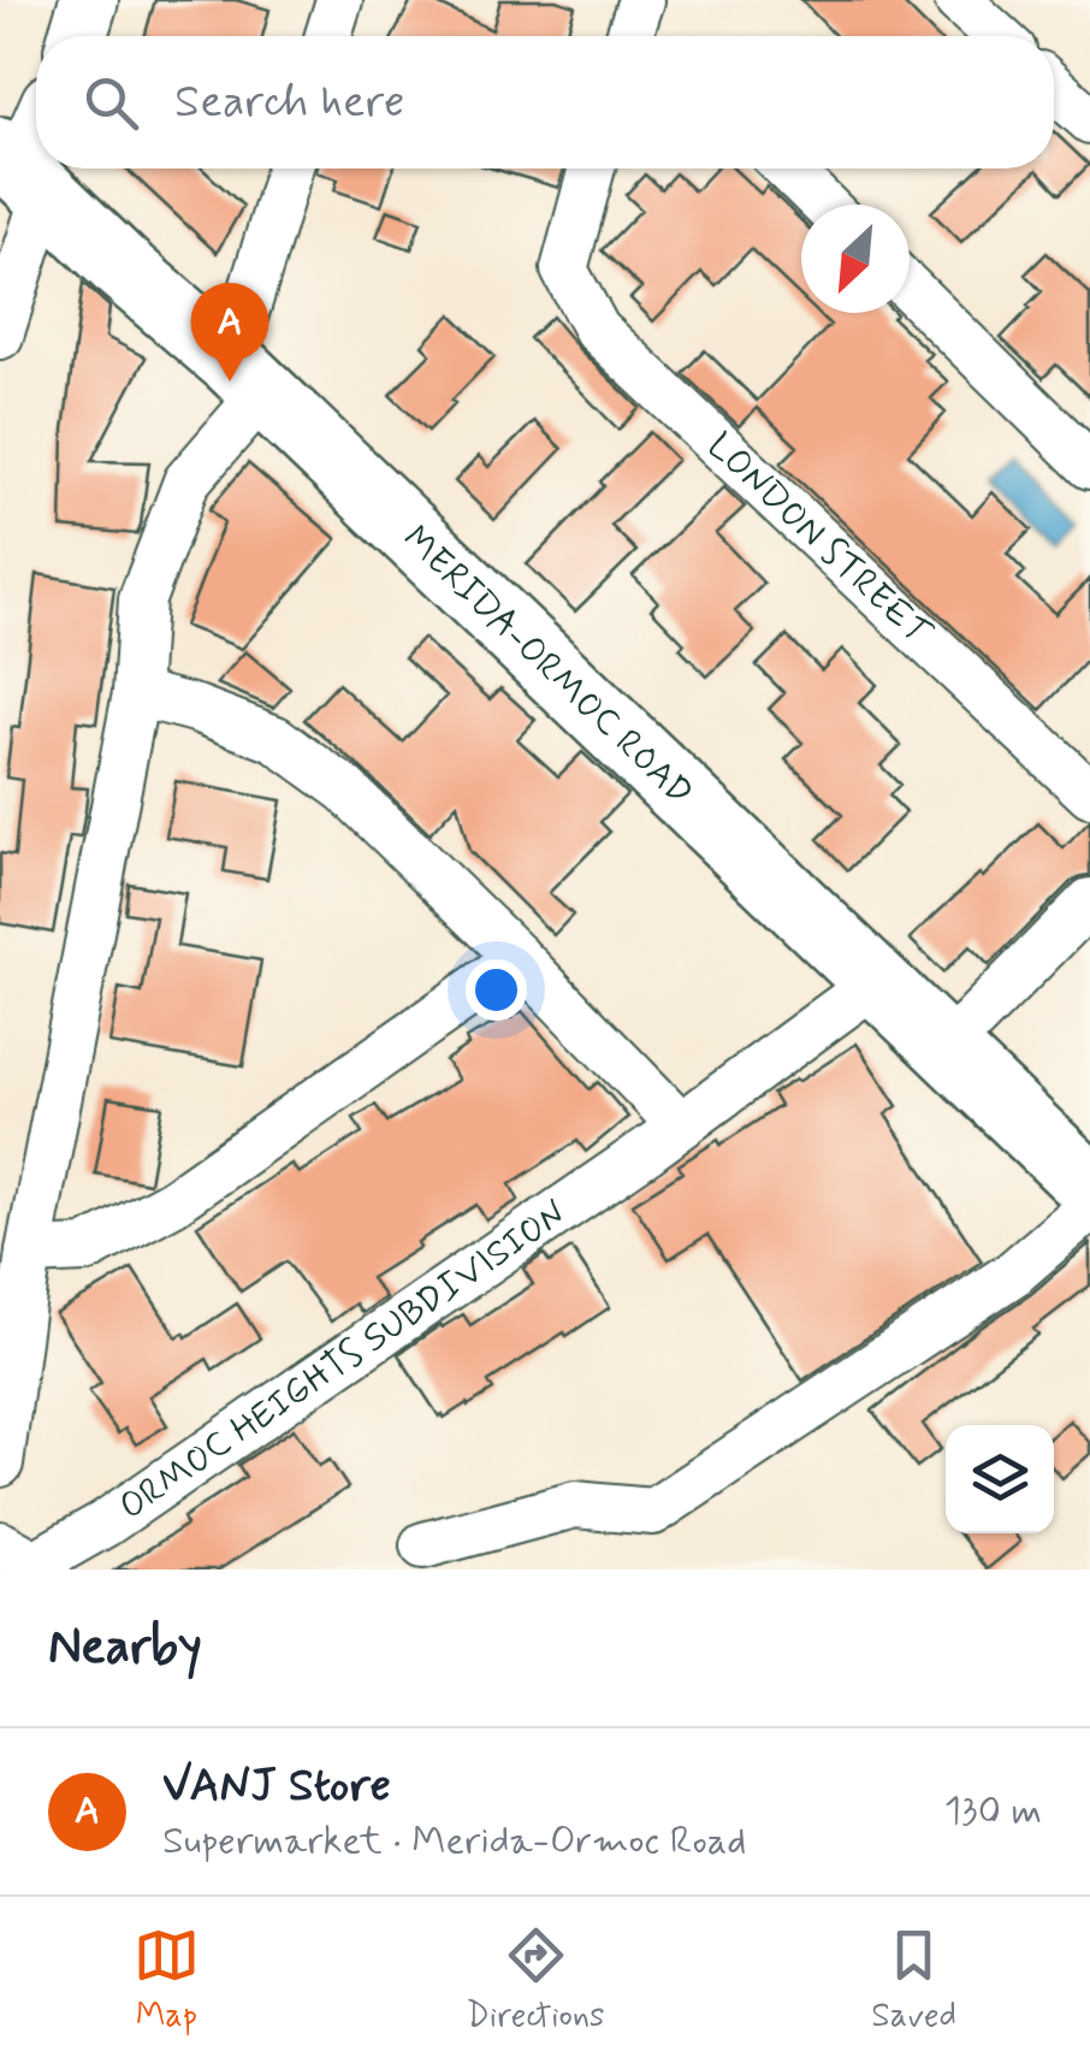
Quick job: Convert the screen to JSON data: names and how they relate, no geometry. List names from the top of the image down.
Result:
{
  "streets": {
    "highway": ["MERIDA-ORMOC ROAD"],
    "street": ["LONDON STREET", "ORMOC HEIGHTS SUBDIVISION"]
  },
  "crossings": [
    ["MERIDA-ORMOC ROAD", "ORMOC HEIGHTS SUBDIVISION"]
  ],
  "north": "bottom left",
  "page": {
    "search": "Search here",
    "pins": "A",
    "heading": "Nearby",
    "list": [
      {
        "mark": "A",
        "name": "VANJ Store",
        "note": "Supermarket · Merida-Ormoc Road",
        "value": "130 m"
      }
    ],
    "nav": ["Map", "Directions", "Saved"]
  }
}
